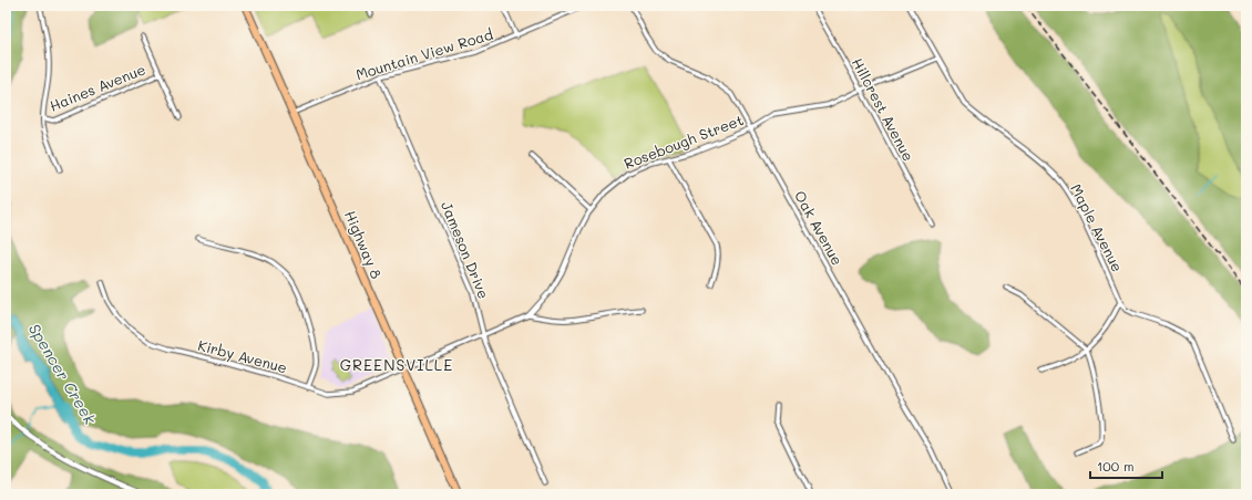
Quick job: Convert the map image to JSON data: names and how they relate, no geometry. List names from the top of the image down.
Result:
{
  "streets": {
    "main road": ["Highway 8"],
    "street": [
      "Mountain View Road",
      "Haines Avenue",
      "Hillcrest Avenue",
      "Rosebough Street",
      "Oak Avenue",
      "Maple Avenue",
      "Jameson Drive",
      "Kirby Avenue"
    ]
  },
  "crossings": [
    ["Mountain View Road", "Highway 8"],
    ["Mountain View Road", "Jameson Drive"],
    ["Hillcrest Avenue", "Rosebough Street"],
    ["Rosebough Street", "Oak Avenue"],
    ["Rosebough Street", "Maple Avenue"],
    ["Rosebough Street", "Highway 8"],
    ["Rosebough Street", "Jameson Drive"],
    ["Rosebough Street", "Kirby Avenue"],
    ["Highway 8", "Kirby Avenue"]
  ],
  "districts": ["GREENSVILLE"],
  "water": ["Spencer Creek"],
  "scale_bar": "100 m"
}
